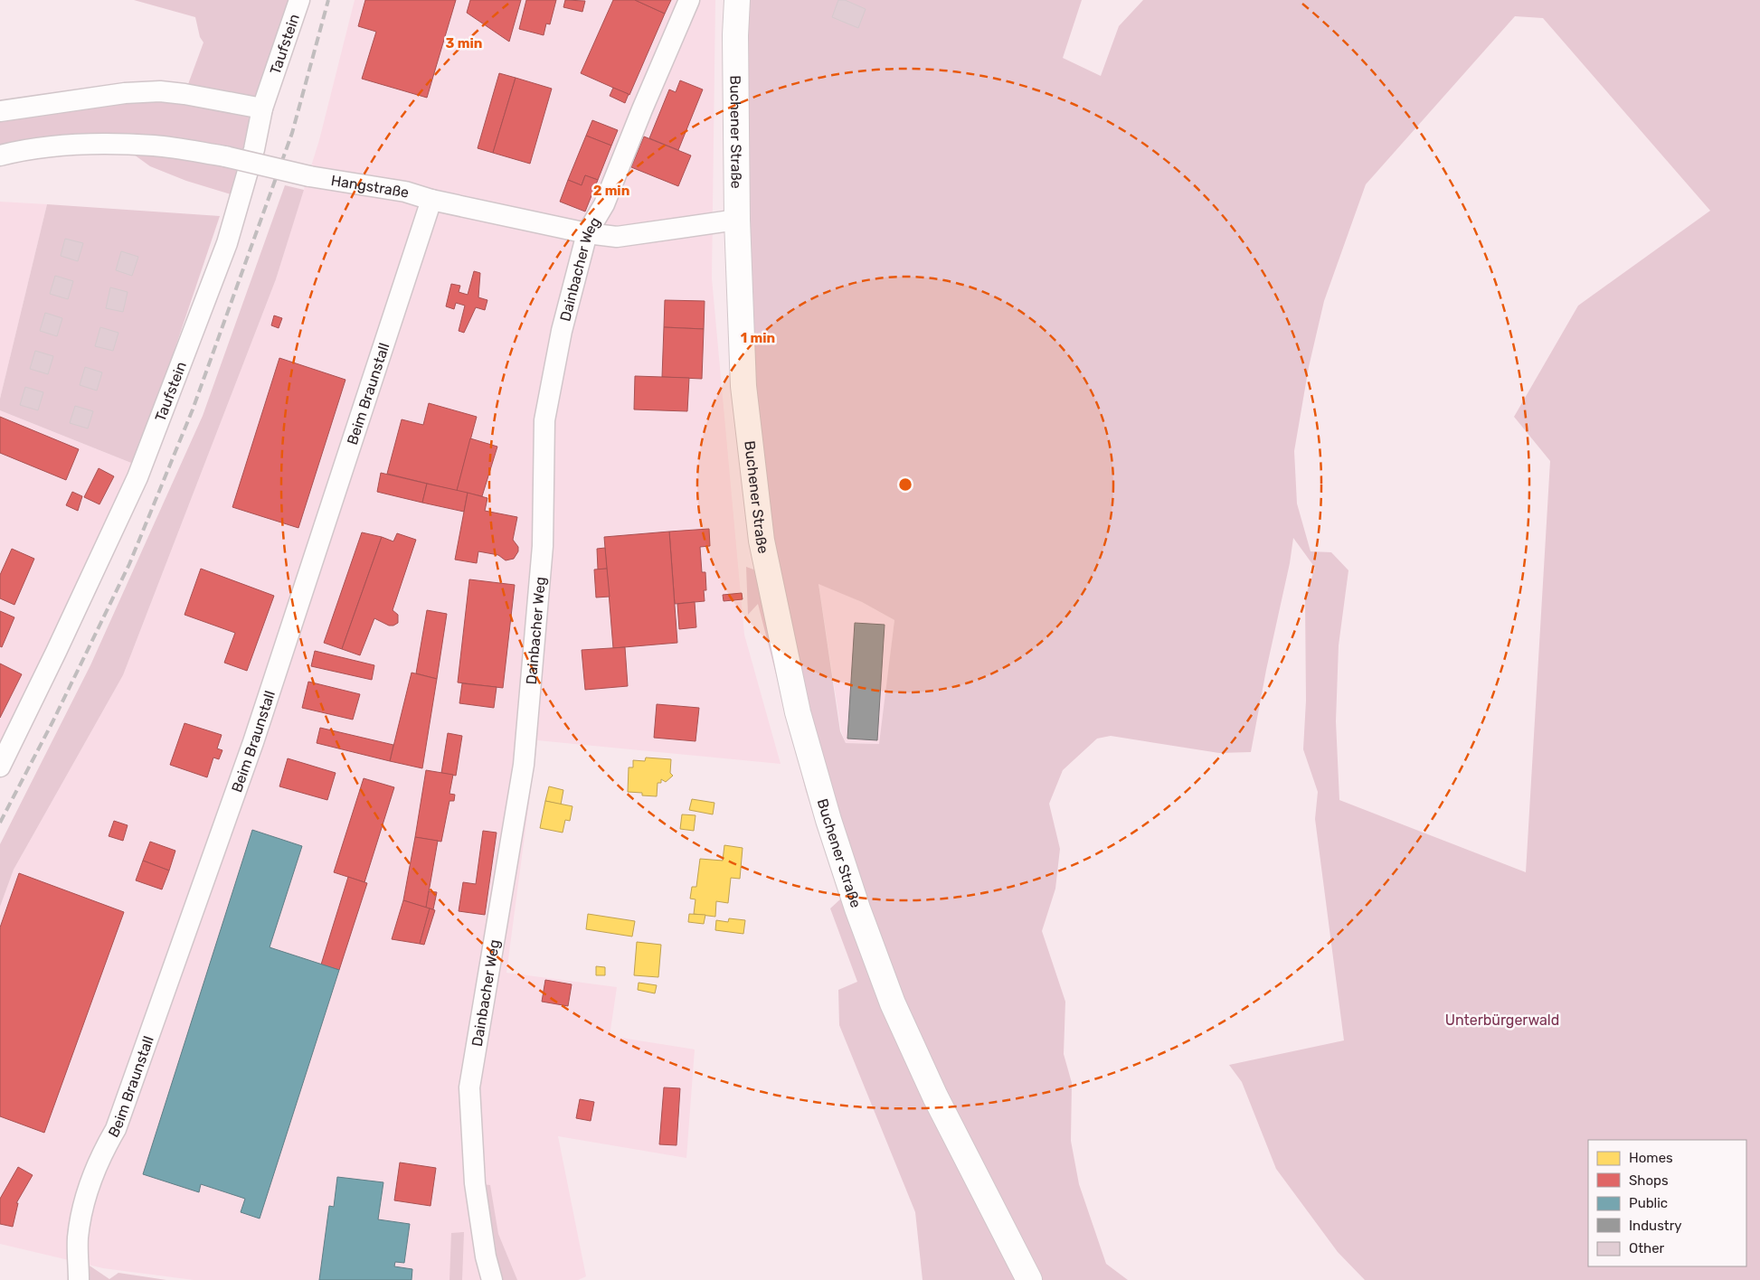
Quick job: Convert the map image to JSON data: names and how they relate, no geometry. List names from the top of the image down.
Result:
{
  "streets": {
    "main road": ["Buchener Straße"],
    "street": [
      "Taufstein",
      "Hangstraße",
      "Dainbacher Weg",
      "Beim Braunstall"
    ]
  },
  "crossings": [
    ["Buchener Straße", "Hangstraße"],
    ["Hangstraße", "Dainbacher Weg"],
    ["Hangstraße", "Beim Braunstall"]
  ],
  "parks": ["Unterbürgerwald"],
  "legend": [
    "Homes",
    "Shops",
    "Public",
    "Industry",
    "Other"
  ],
  "rings": ["3 min", "2 min", "1 min"]
}
